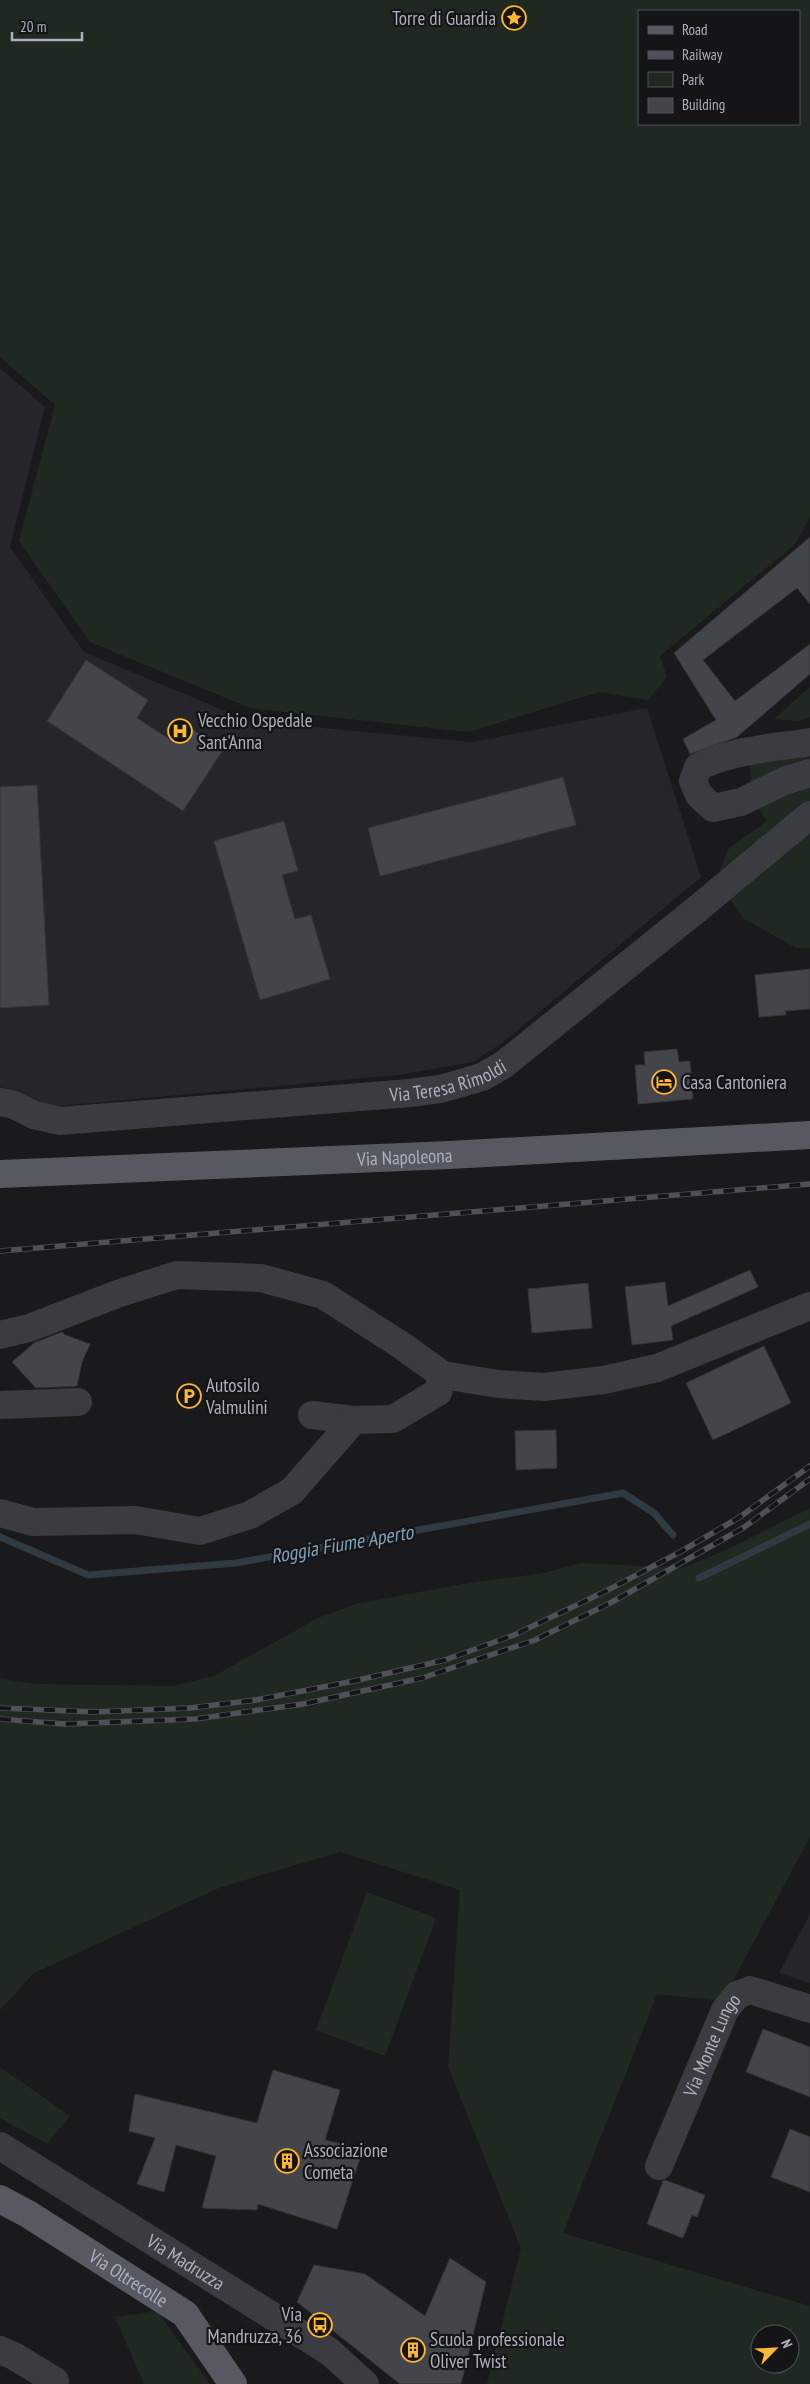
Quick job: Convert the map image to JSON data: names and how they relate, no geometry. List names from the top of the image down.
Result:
{
  "streets": {
    "main road": ["Via Napoleona", "Via Oltrecolle"],
    "street": ["Via Teresa Rimoldi", "Via Monte Lungo", "Via Madruzza"]
  },
  "water": ["Roggia Fiume Aperto"],
  "places": {
    "place": ["Torre di Guardia"],
    "hospital": ["Vecchio Ospedale Sant'Anna"],
    "hotel": ["Casa Cantoniera"],
    "parking": ["Autosilo Valmulini"],
    "building": ["Associazione Cometa", "Scuola professionale Oliver Twist"],
    "bus stop": ["Via Mandruzza, 36"]
  },
  "legend": [
    "Road",
    "Railway",
    "Park",
    "Building"
  ],
  "scale_bar": "20 m",
  "north": "top right"
}
